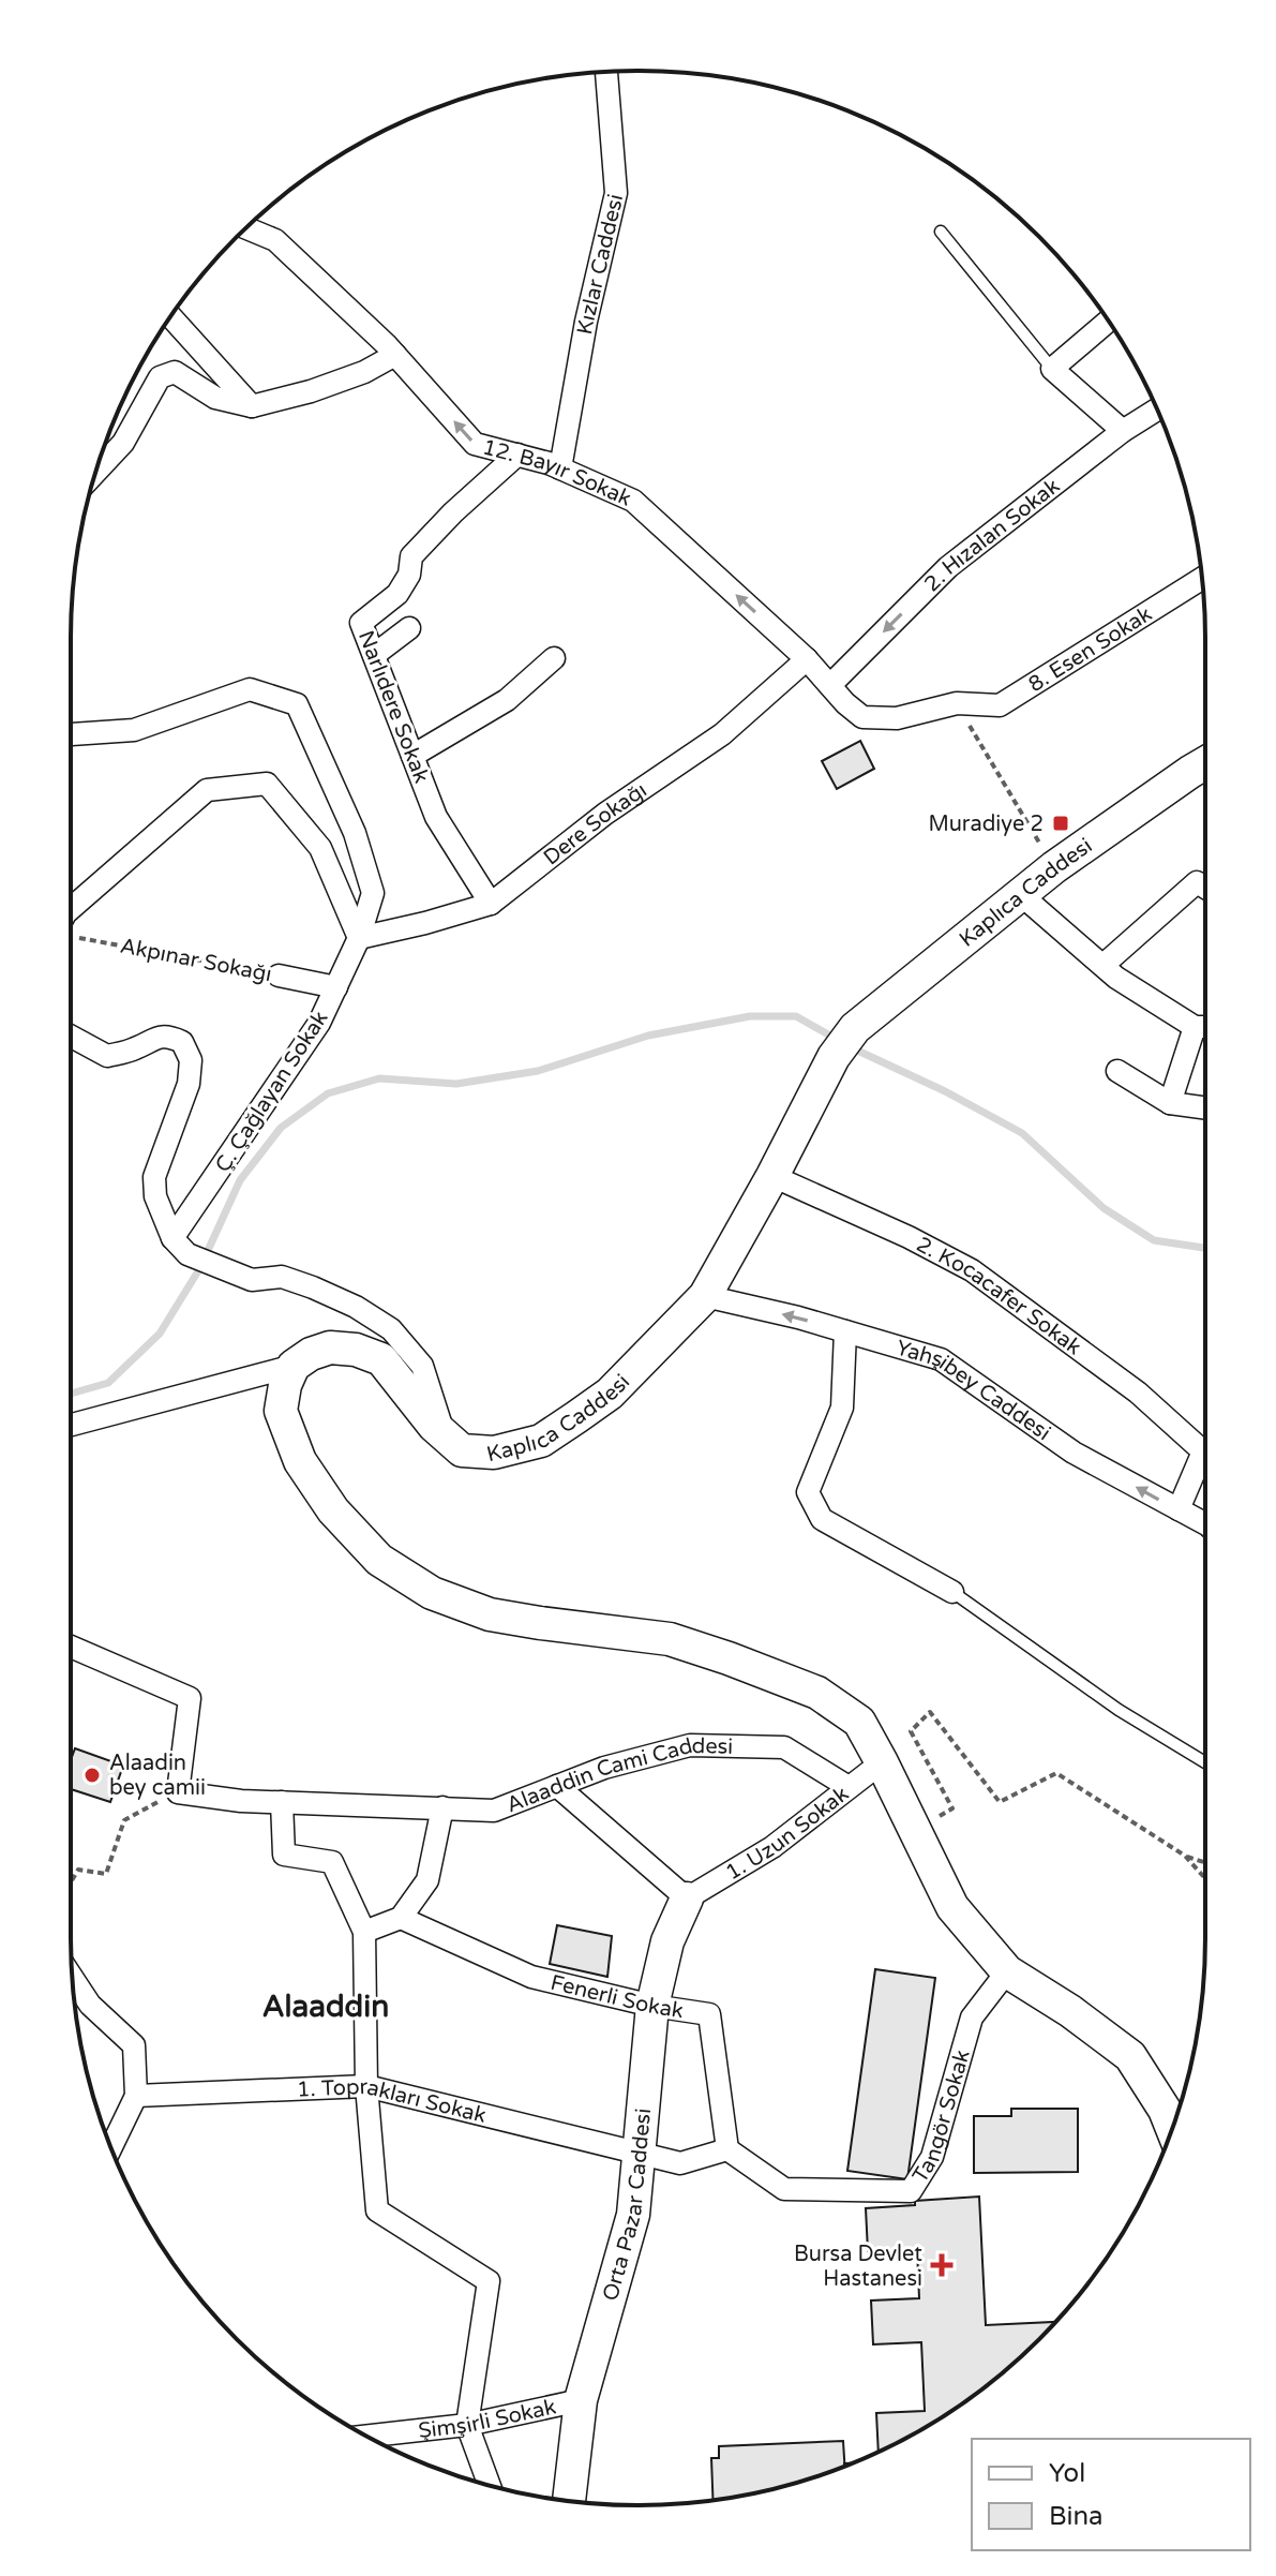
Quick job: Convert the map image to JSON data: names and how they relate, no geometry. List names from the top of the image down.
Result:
{
  "streets": {
    "main road": ["Kaplıca Caddesi", "Orta Pazar Caddesi"],
    "street": [
      "Kızlar Caddesi",
      "12. Bayır Sokak",
      "2. Hızalan Sokak",
      "8. Esen Sokak",
      "Narlıdere Sokak",
      "Dere Sokağı",
      "Akpınar Sokağı",
      "Ç. Çağlayan Sokak",
      "2. Kocacafer Sokak",
      "Yahşibey Caddesi",
      "Alaaddin Cami Caddesi",
      "1. Uzun Sokak",
      "Fenerli Sokak",
      "1. Toprakları Sokak",
      "Tangör Sokak",
      "Şimşirli Sokak"
    ]
  },
  "crossings": [
    ["Kızlar Caddesi", "12. Bayır Sokak"],
    ["12. Bayır Sokak", "2. Hızalan Sokak"],
    ["12. Bayır Sokak", "8. Esen Sokak"],
    ["12. Bayır Sokak", "Narlıdere Sokak"],
    ["12. Bayır Sokak", "Dere Sokağı"],
    ["2. Hızalan Sokak", "8. Esen Sokak"],
    ["Narlıdere Sokak", "Dere Sokağı"],
    ["Dere Sokağı", "Ç. Çağlayan Sokak"],
    ["Kaplıca Caddesi", "2. Kocacafer Sokak"],
    ["Kaplıca Caddesi", "Yahşibey Caddesi"],
    ["Akpınar Sokağı", "Ç. Çağlayan Sokak"],
    ["Alaaddin Cami Caddesi", "1. Uzun Sokak"],
    ["1. Uzun Sokak", "Orta Pazar Caddesi"],
    ["Fenerli Sokak", "Tangör Sokak"],
    ["Fenerli Sokak", "Orta Pazar Caddesi"],
    ["1. Toprakları Sokak", "Orta Pazar Caddesi"],
    ["Orta Pazar Caddesi", "Şimşirli Sokak"]
  ],
  "one_way": ["12. Bayır Sokak", "2. Hızalan Sokak", "Yahşibey Caddesi"],
  "districts": ["Alaaddin"],
  "places": {
    "transit": ["Muradiye 2"],
    "other": ["Alaadin bey camii"],
    "health": ["Bursa Devlet Hastanesi"]
  },
  "legend": ["Yol", "Bina"]
}
